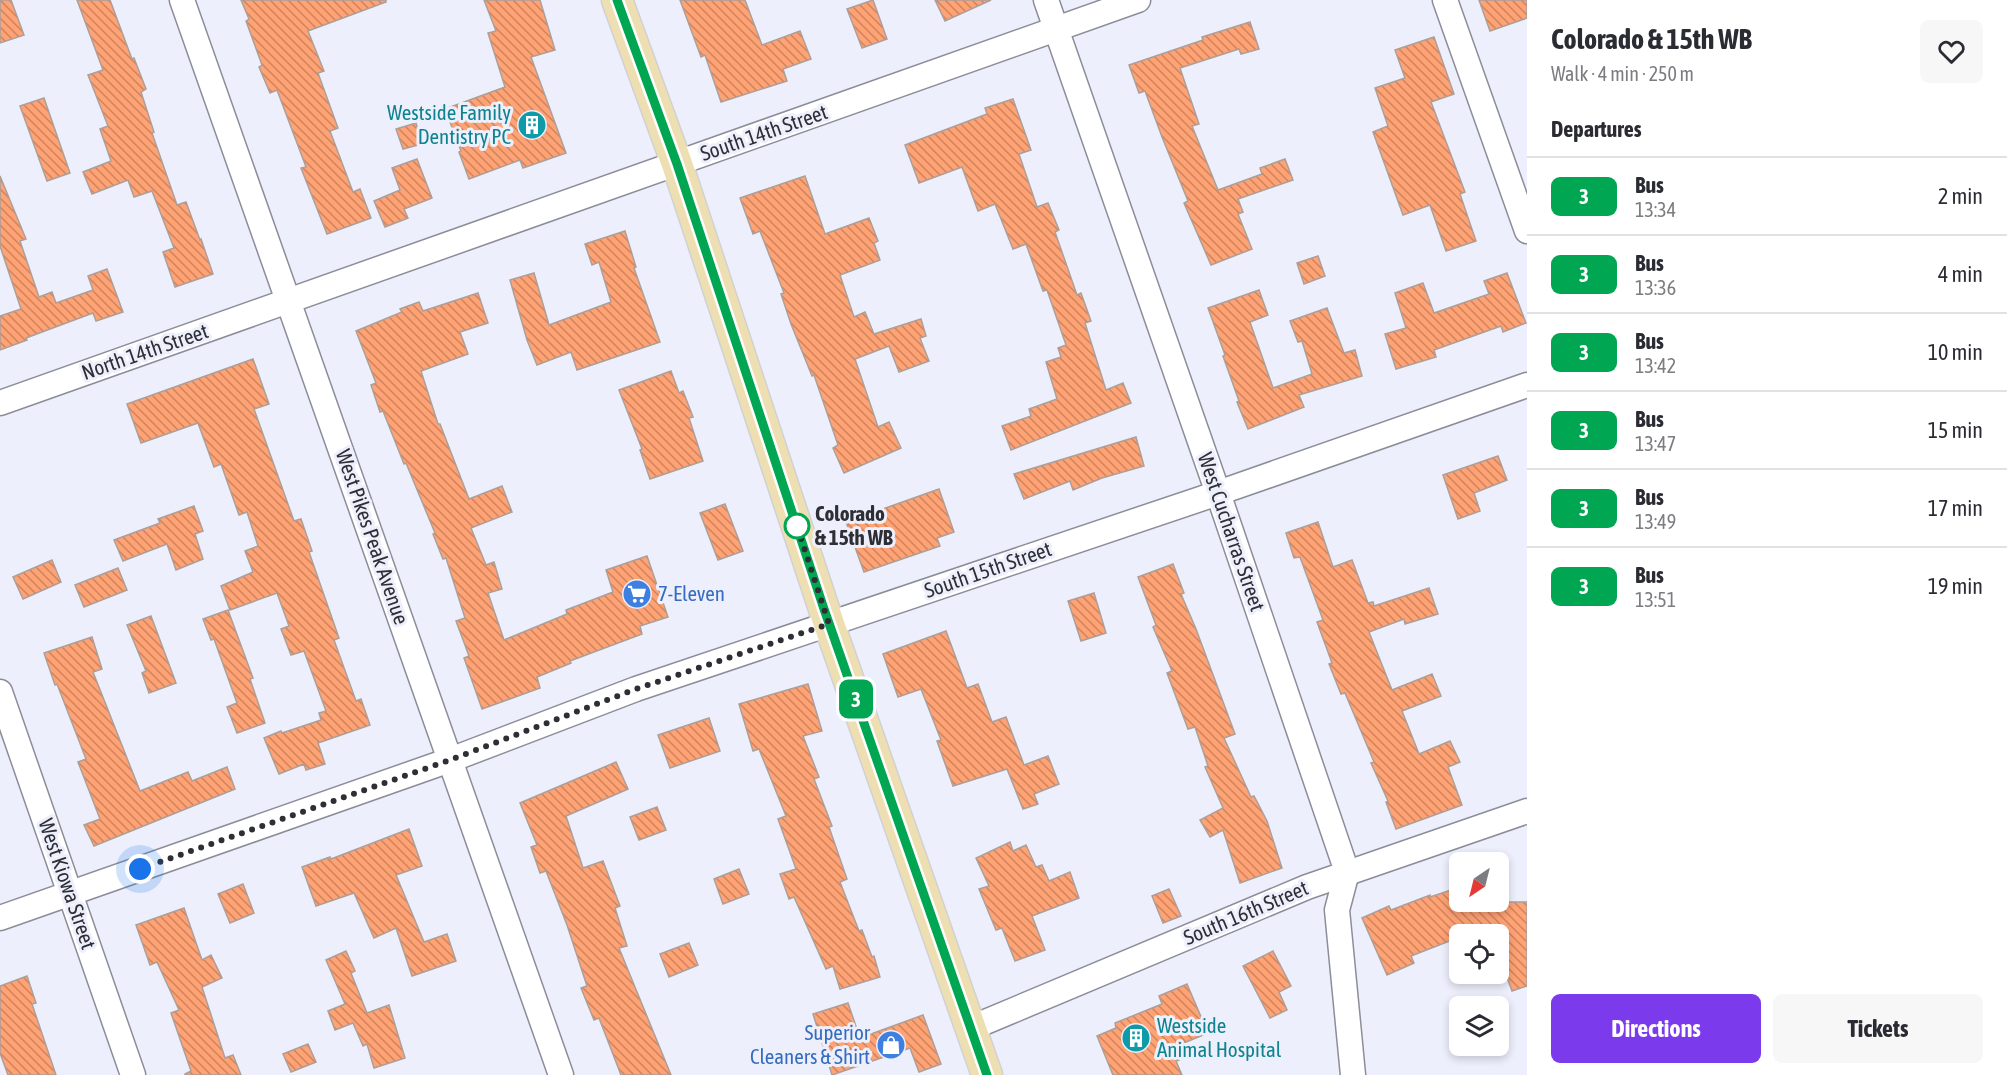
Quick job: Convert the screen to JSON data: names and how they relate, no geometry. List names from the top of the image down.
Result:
{
  "streets": {
    "street": [
      "South 14th Street",
      "North 14th Street",
      "West Cucharras Street",
      "West Pikes Peak Avenue",
      "South 15th Street",
      "West Kiowa Street",
      "South 16th Street"
    ]
  },
  "crossings": [
    ["South 14th Street", "North 14th Street"],
    ["South 14th Street", "West Cucharras Street"],
    ["South 14th Street", "West Pikes Peak Avenue"],
    ["North 14th Street", "West Pikes Peak Avenue"],
    ["West Cucharras Street", "South 15th Street"],
    ["West Cucharras Street", "South 16th Street"],
    ["West Pikes Peak Avenue", "South 15th Street"],
    ["South 15th Street", "West Kiowa Street"]
  ],
  "places": {
    "building": ["Westside Family Dentistry PC", "Westside Animal Hospital"],
    "other": ["Colorado & 15th WB"],
    "supermarket": ["7-Eleven"],
    "shop": ["Superior Cleaners & Shirt"]
  },
  "lines": ["bus line 3"],
  "north": "bottom left",
  "page": {
    "on_map": "3",
    "heading": [
      ["Colorado & 15th WB", "Walk · 4 min · 250 m"],
      "Departures"
    ],
    "list": [
      {
        "mark": "3",
        "name": "Bus",
        "note": "13:34",
        "value": "2 min"
      },
      {
        "mark": "3",
        "name": "Bus",
        "note": "13:36",
        "value": "4 min"
      },
      {
        "mark": "3",
        "name": "Bus",
        "note": "13:42",
        "value": "10 min"
      },
      {
        "mark": "3",
        "name": "Bus",
        "note": "13:47",
        "value": "15 min"
      },
      {
        "mark": "3",
        "name": "Bus",
        "note": "13:49",
        "value": "17 min"
      },
      {
        "mark": "3",
        "name": "Bus",
        "note": "13:51",
        "value": "19 min"
      }
    ],
    "buttons": ["Directions", "Tickets"]
  }
}
